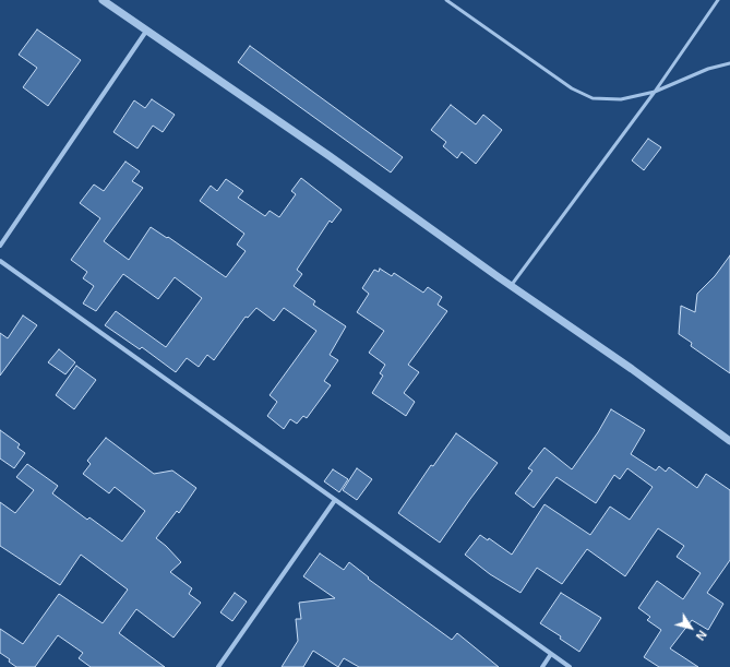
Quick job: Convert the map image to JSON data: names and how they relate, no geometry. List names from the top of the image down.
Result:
{
  "north": "bottom right"
}
